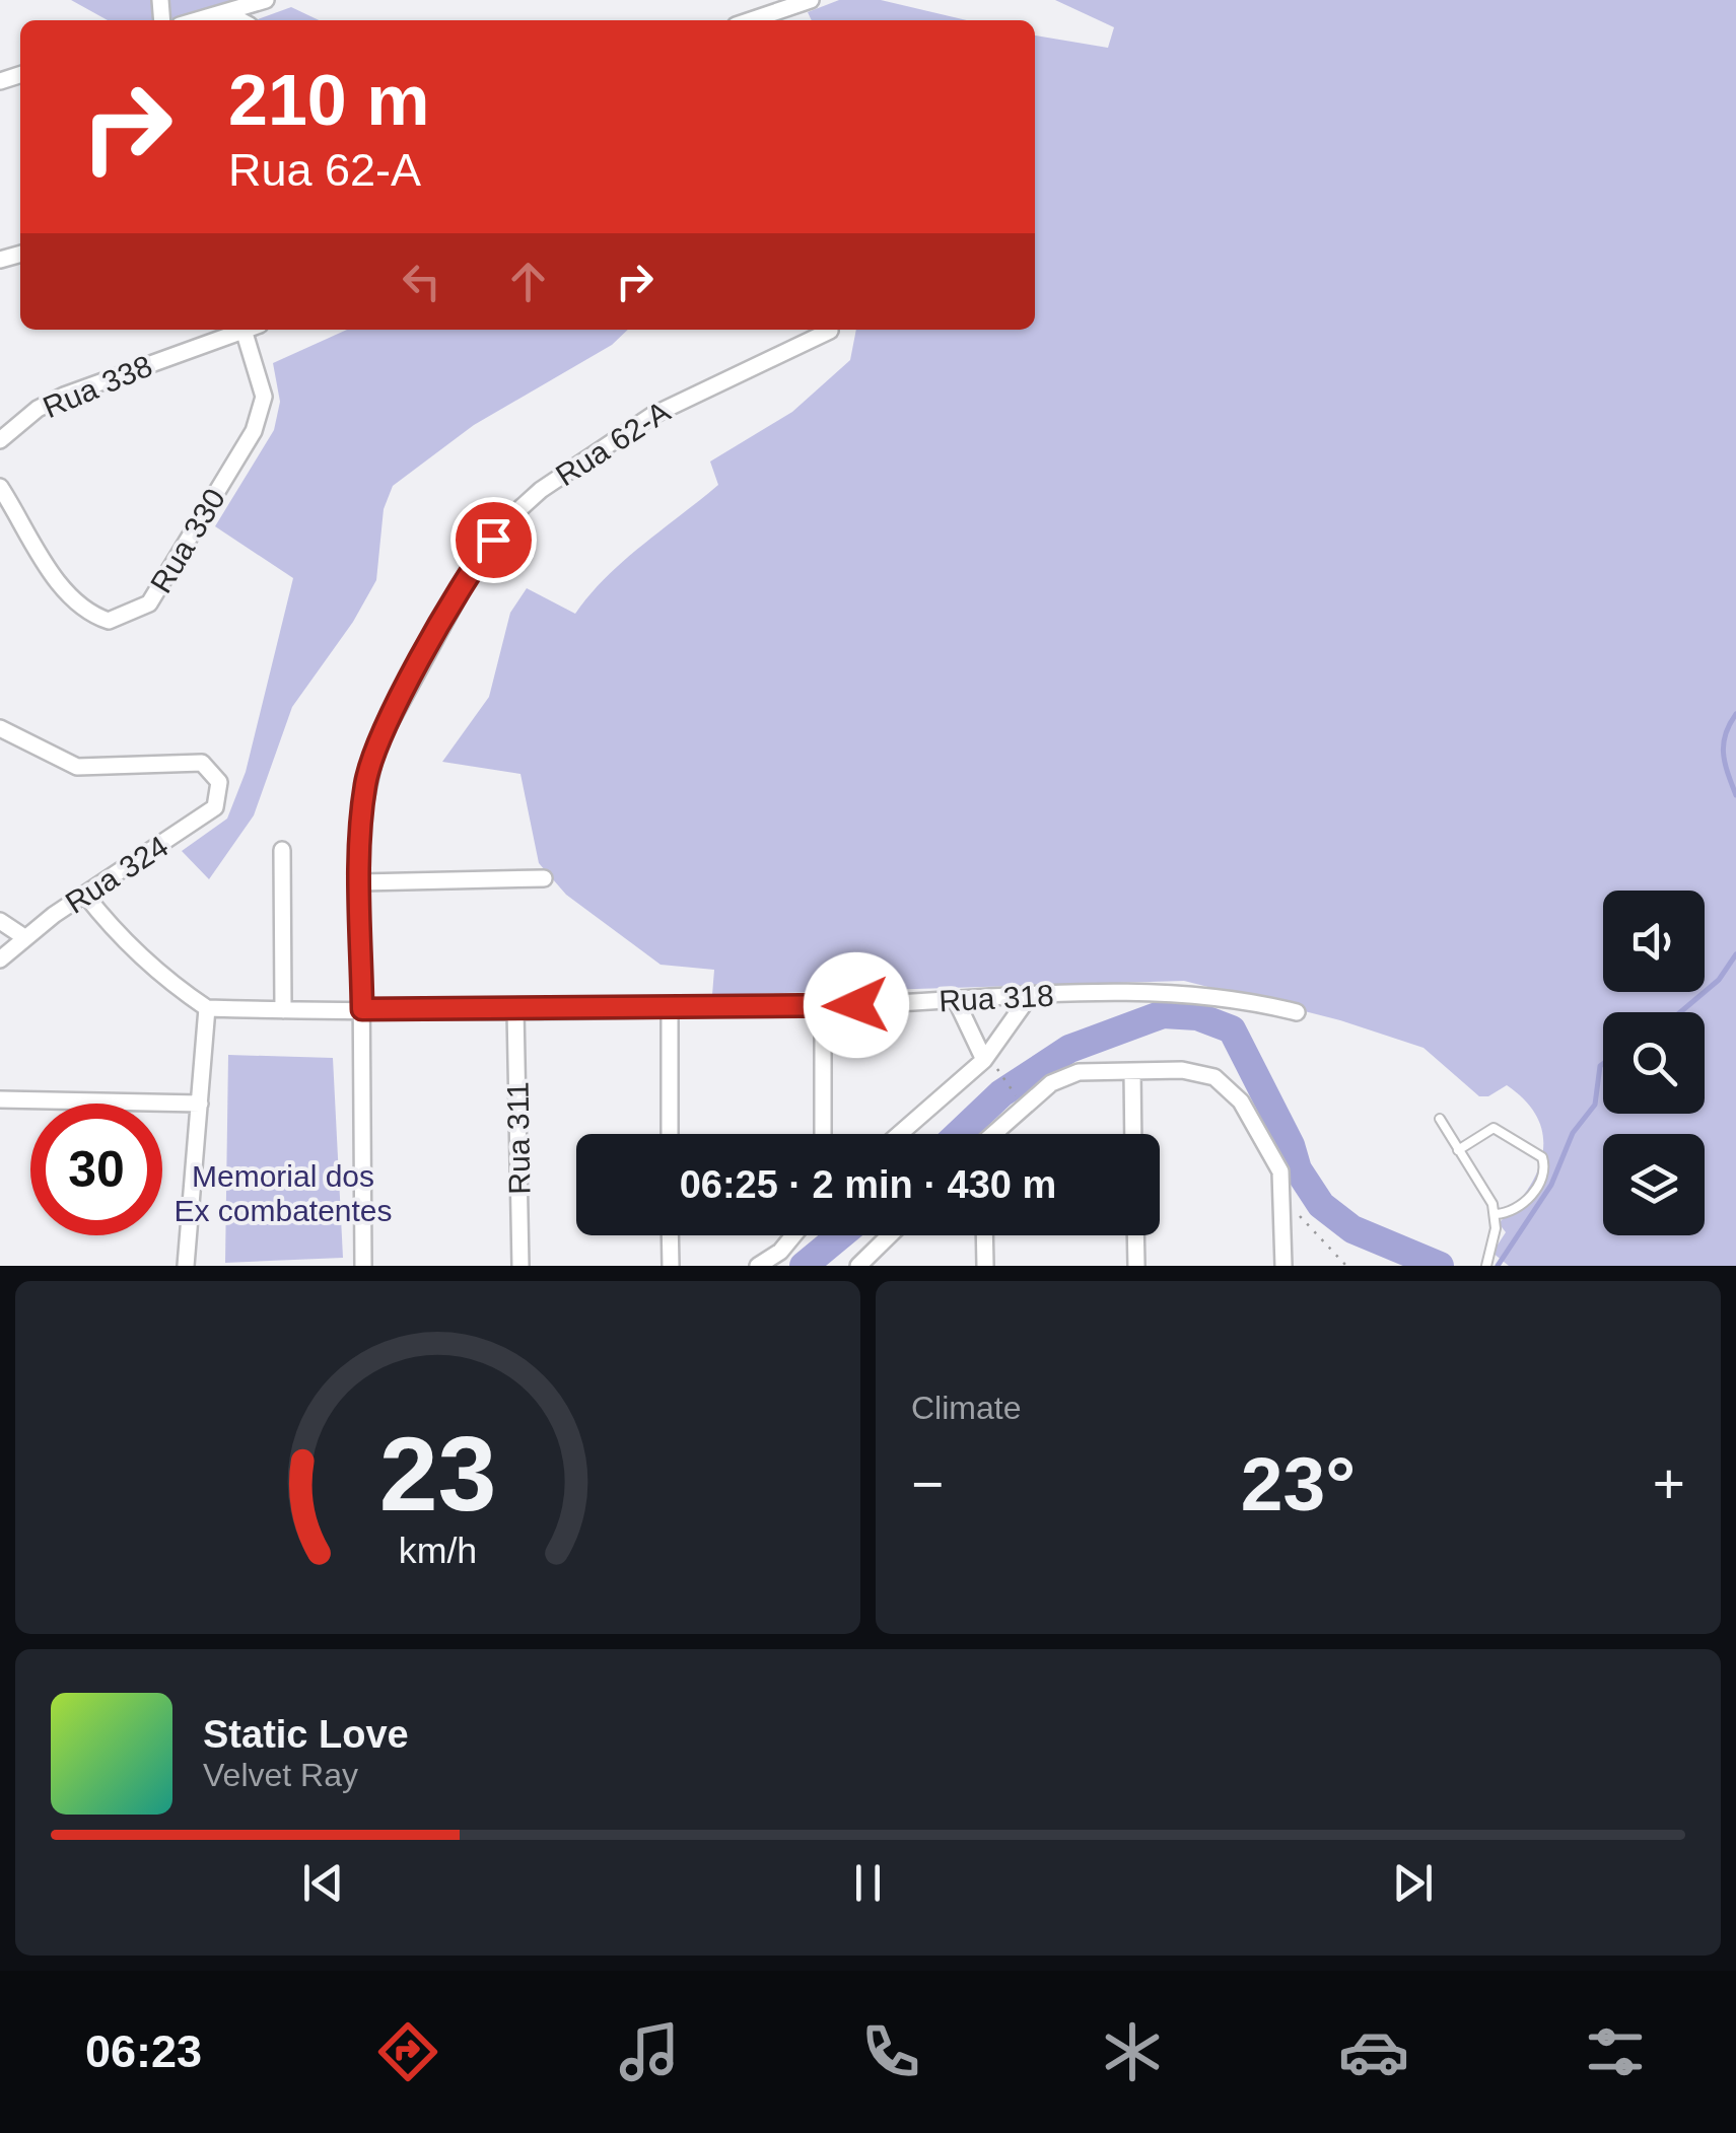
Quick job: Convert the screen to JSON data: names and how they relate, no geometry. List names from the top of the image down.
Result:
{
  "streets": {
    "street": [
      "Rua 338",
      "Rua 62-A",
      "Rua 330",
      "Rua 324",
      "Rua 318",
      "Rua 311"
    ]
  },
  "crossings": [
    ["Rua 62-A", "Rua 318"],
    ["Rua 318", "Rua 311"]
  ],
  "parks": ["Memorial dos Ex combatentes"],
  "page": {
    "turn": ["210 m", "Rua 62-A"],
    "limit": "30",
    "trip": "06:25 · 2 min · 430 m",
    "tile": "Climate",
    "heat": ["−", "23°", "+"],
    "song": ["Static Love", "Velvet Ray"],
    "tabs": "06:23",
    "gauge": ["23", "km/h"]
  }
}
